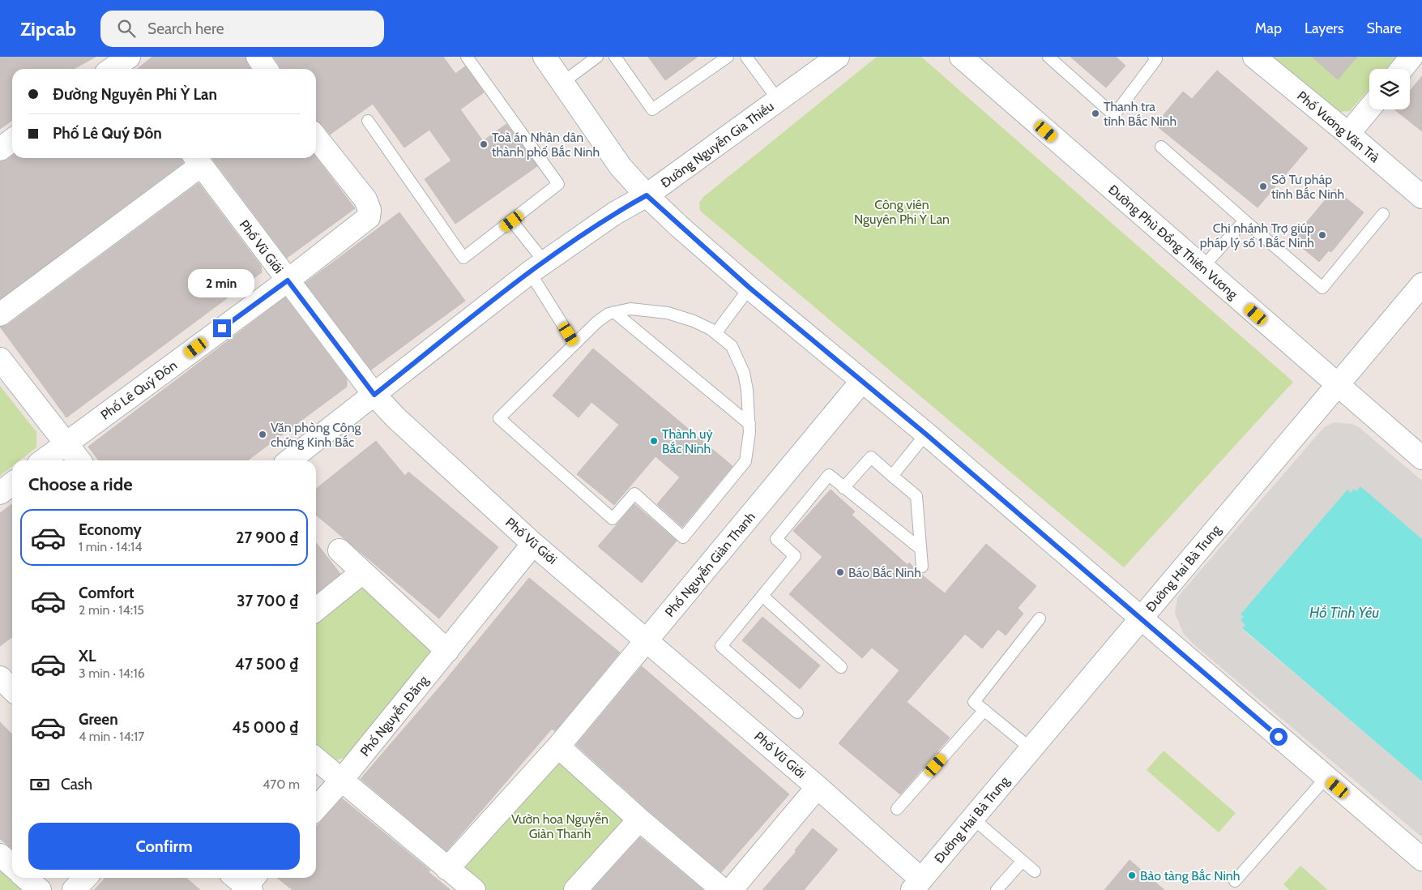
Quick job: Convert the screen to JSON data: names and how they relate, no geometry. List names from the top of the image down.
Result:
{
  "streets": {
    "street": [
      "Phố Vương Văn Trà",
      "Đường Nguyễn Gia Thiều",
      "Đường Phù Đổng Thiên Vương",
      "Phố Vũ Giới",
      "Phố Lê Quý Đôn",
      "Phố Nguyễn Giản Thanh",
      "Đường Hai Bà Trưng",
      "Phố Nguyễn Đăng"
    ]
  },
  "crossings": [
    ["Đường Nguyễn Gia Thiều", "Phố Vũ Giới"],
    ["Đường Phù Đổng Thiên Vương", "Đường Hai Bà Trưng"],
    ["Phố Vũ Giới", "Phố Lê Quý Đôn"],
    ["Phố Vũ Giới", "Phố Nguyễn Giản Thanh"],
    ["Phố Vũ Giới", "Đường Hai Bà Trưng"],
    ["Phố Vũ Giới", "Phố Nguyễn Đăng"]
  ],
  "water": ["Hồ Tình Yêu"],
  "parks": ["Công viên Nguyên Phi Ỷ Lan", "Vườn hoa Nguyễn Giản Thanh"],
  "places": [
    "Thanh tra tỉnh Bắc Ninh",
    "Toà án Nhân dân thành phố Bắc Ninh",
    "Sở Tư pháp tỉnh Bắc Ninh",
    "Chi nhánh Trợ giúp pháp lý số 1 Bắc Ninh",
    "Văn phòng Công chứng Kinh Bắc",
    "Thành uỷ Bắc Ninh",
    "Báo Bắc Ninh",
    "Bảo tàng Bắc Ninh"
  ],
  "page": {
    "header": "Zipcab",
    "search": "Search here",
    "nav": ["Map", "Layers", "Share"],
    "banner": ["Đường Nguyên Phi Ỷ Lan", "Phố Lê Quý Đôn"],
    "bubble": "2 min",
    "heading": "Choose a ride",
    "list": [
      {
        "name": "Economy",
        "note": "1 min · 14:14",
        "value": "27 900 ₫"
      },
      {
        "name": "Comfort",
        "note": "2 min · 14:15",
        "value": "37 700 ₫"
      },
      {
        "name": "XL",
        "note": "3 min · 14:16",
        "value": "47 500 ₫"
      },
      {
        "name": "Green",
        "note": "4 min · 14:17",
        "value": "45 000 ₫"
      }
    ],
    "pay": ["Cash", "470 m"],
    "buttons": "Confirm"
  }
}
